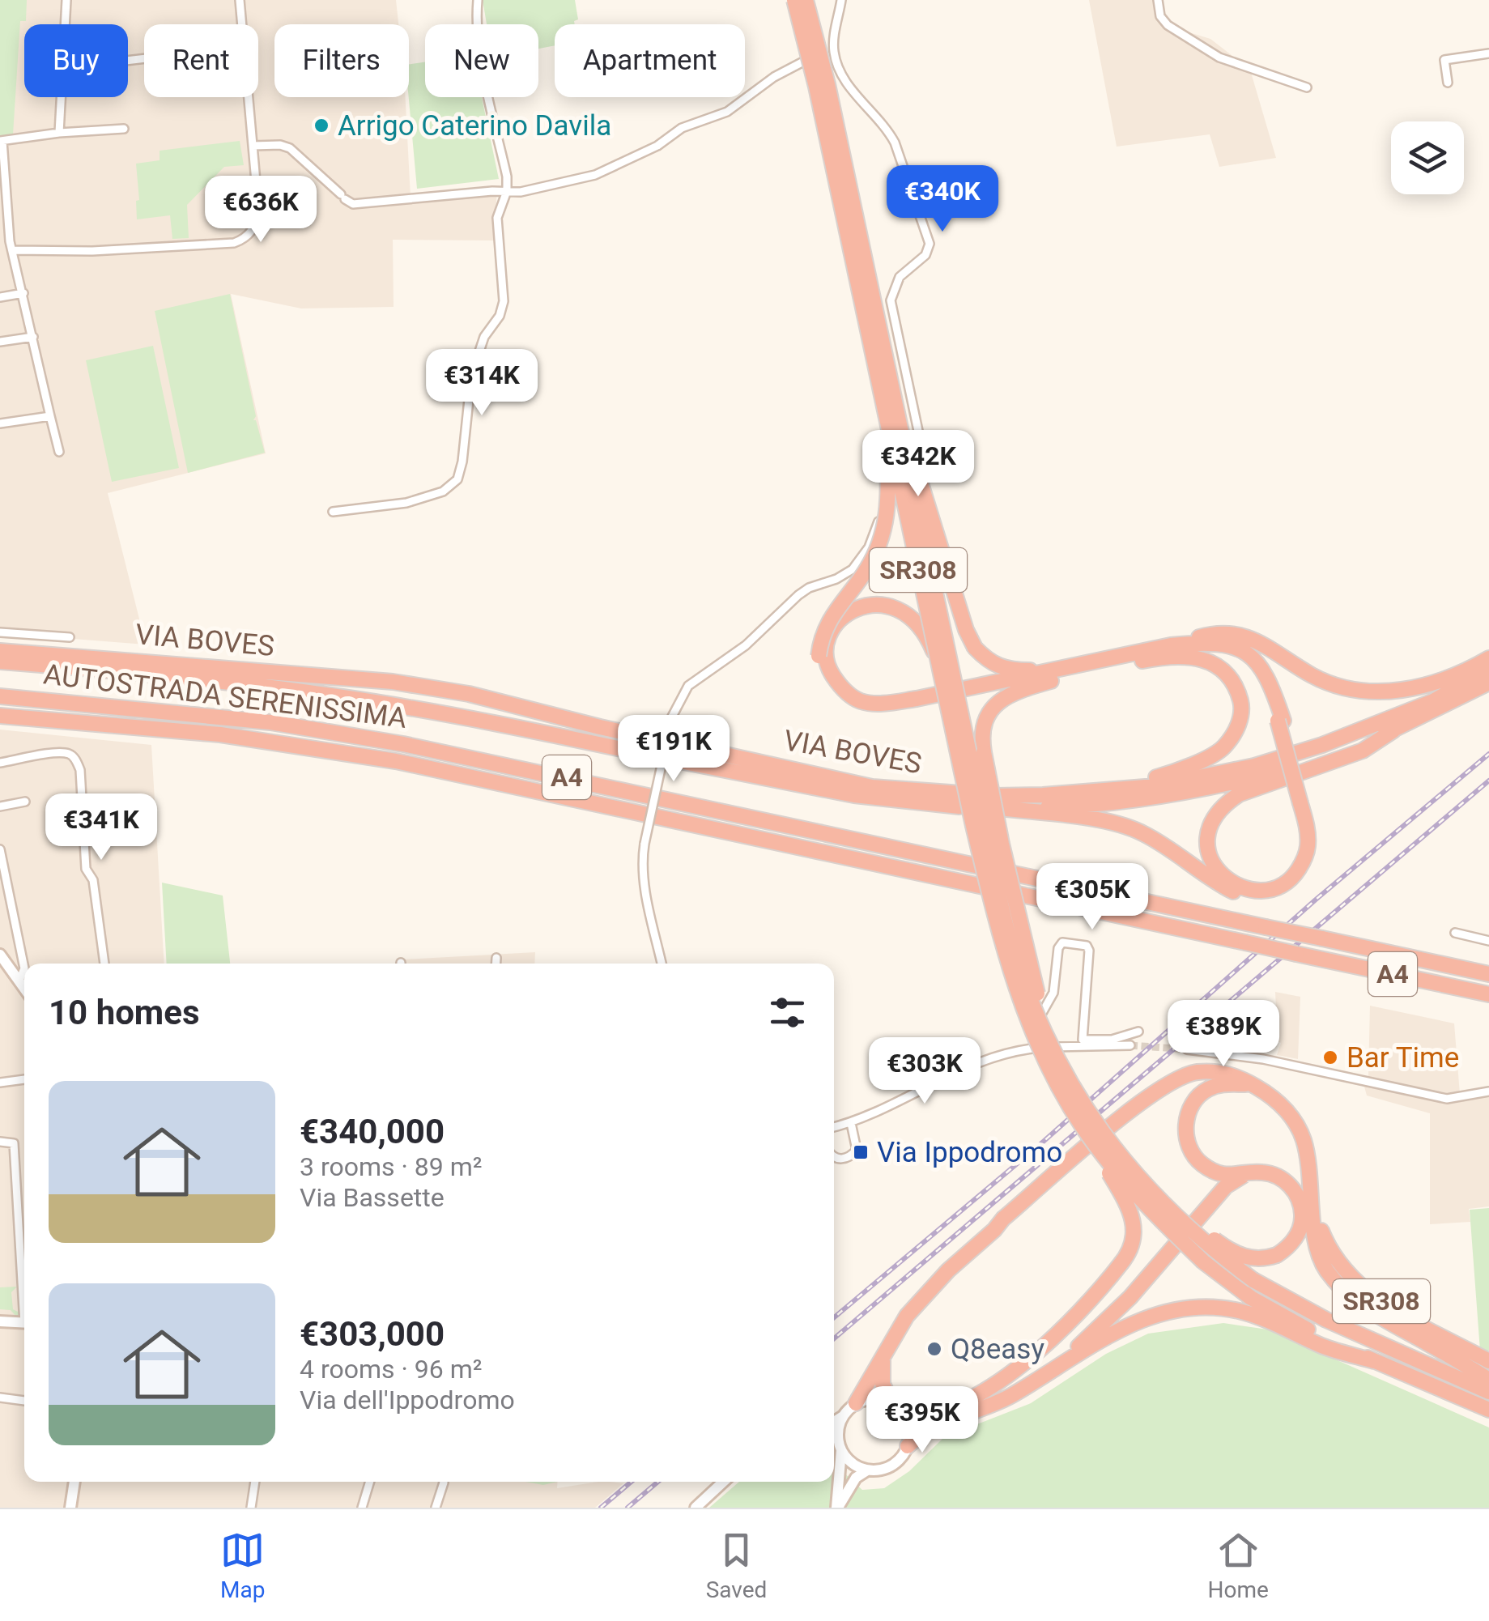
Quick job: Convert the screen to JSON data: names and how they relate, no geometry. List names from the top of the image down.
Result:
{
  "streets": {
    "highway": [
      "SR308",
      "VIA BOVES",
      "AUTOSTRADA SERENISSIMA",
      "A4"
    ]
  },
  "places": {
    "other": ["Arrigo Caterino Davila", "Bar Time", "Q8easy"],
    "transit": ["Via Ippodromo"]
  },
  "page": {
    "chip": [
      "Buy",
      "Rent",
      "Filters",
      "New",
      "Apartment"
    ],
    "price": [
      "€340K",
      "€636K",
      "€314K",
      "€342K",
      "€191K",
      "€341K",
      "€305K",
      "€389K",
      "€303K",
      "€395K"
    ],
    "heading": "10 homes",
    "list": [
      {
        "name": "€340,000",
        "note": "3 rooms · 89 m² · Via Bassette"
      },
      {
        "name": "€303,000",
        "note": "4 rooms · 96 m² · Via dell'Ippodromo"
      }
    ],
    "tabs": ["Map", "Saved", "Home"]
  }
}
